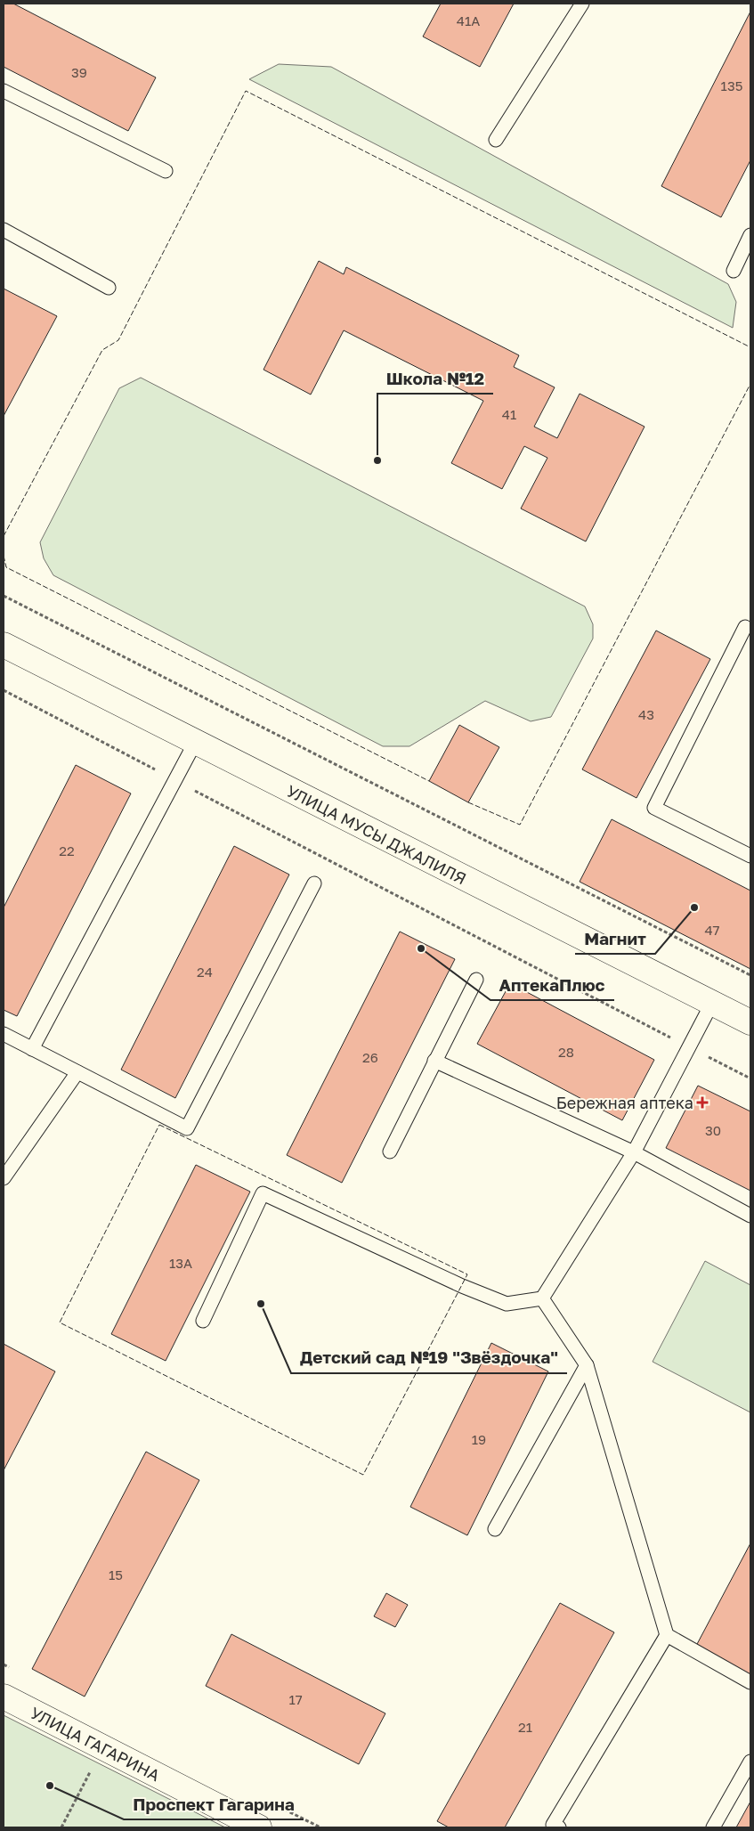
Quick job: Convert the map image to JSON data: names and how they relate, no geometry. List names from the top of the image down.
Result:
{
  "streets": {
    "street": ["УЛИЦА МУСЫ ДЖАЛИЛЯ", "УЛИЦА ГАГАРИНА"]
  },
  "places": {
    "other": [
      "Школа №12",
      "Магнит",
      "АптекаПлюс",
      "Детский сад №19 \"Звёздочка\"",
      "Проспект Гагарина"
    ],
    "health": ["Бережная аптека"]
  },
  "house_numbers": [
    "41А",
    "39",
    "135",
    "41",
    "43",
    "22",
    "47",
    "24",
    "28",
    "26",
    "30",
    "13А",
    "19",
    "15",
    "17",
    "21"
  ]
}
